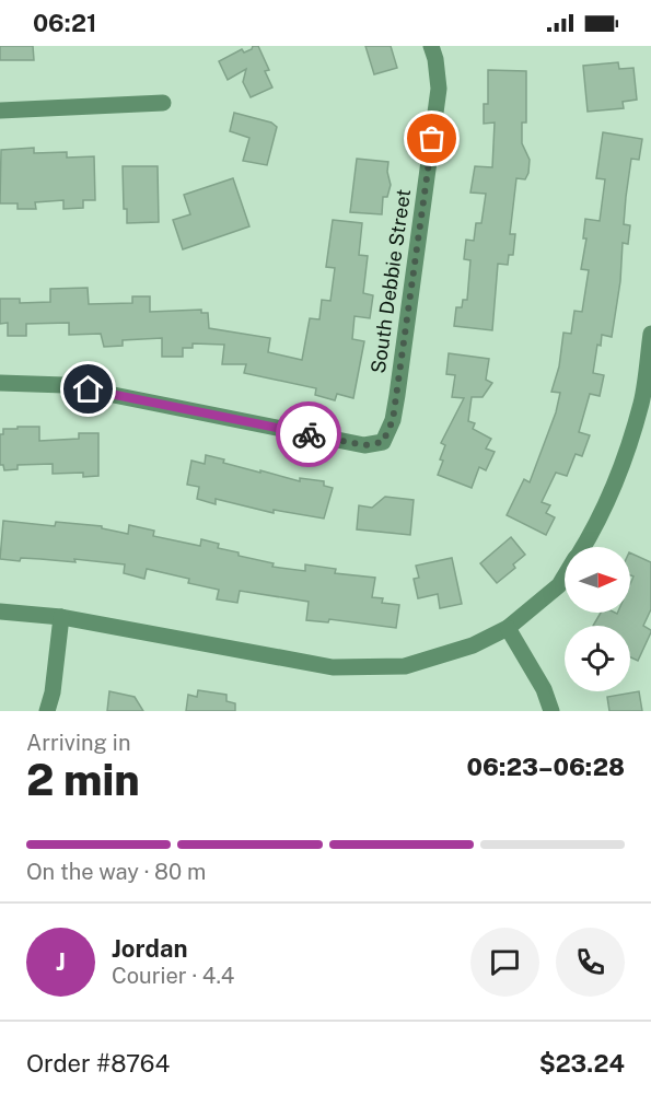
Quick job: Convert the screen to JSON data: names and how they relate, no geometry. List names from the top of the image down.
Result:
{
  "streets": {
    "street": ["South Debbie Street"]
  },
  "north": "right",
  "page": {
    "status": "06:21",
    "heading": ["2 min", "Arriving in", "06:23–06:28"],
    "panel": [
      "Jordan",
      "Courier · 4.4",
      "Order #8764",
      "$23.24"
    ],
    "bar": "On the way · 80 m",
    "round": "J"
  }
}
